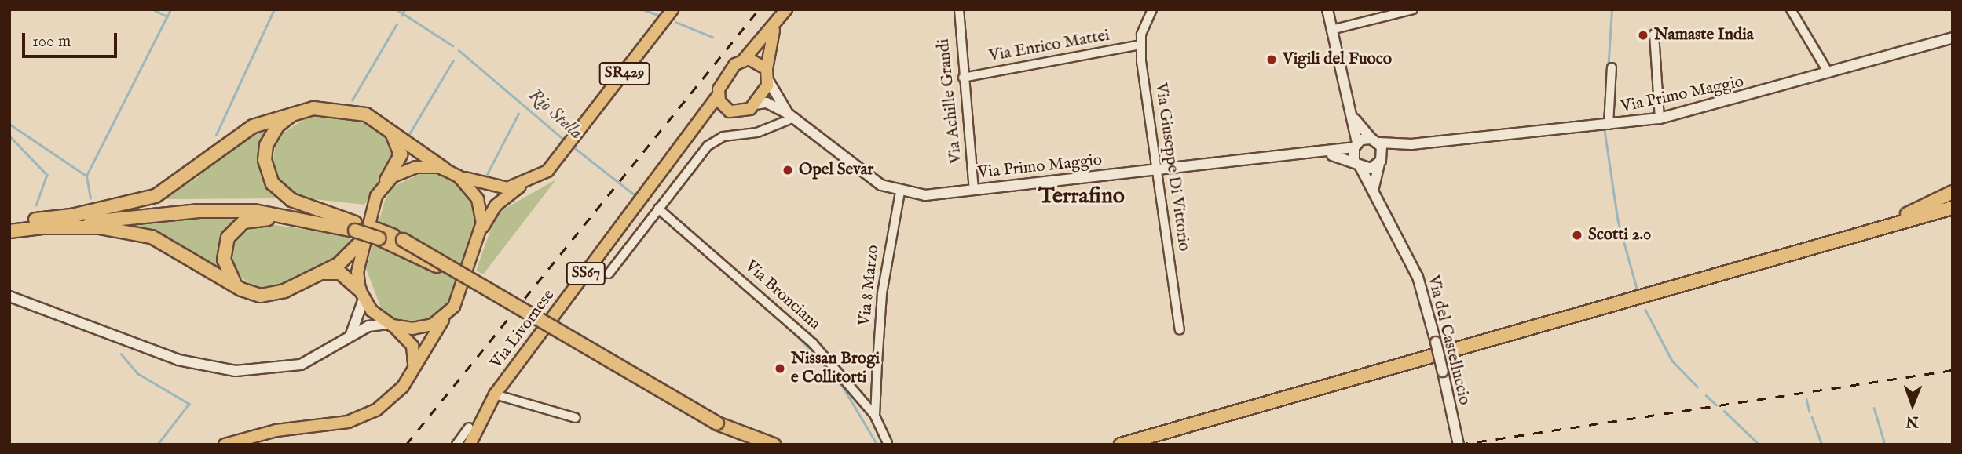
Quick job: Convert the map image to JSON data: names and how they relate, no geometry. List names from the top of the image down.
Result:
{
  "streets": {
    "main road": [
      "SR429",
      "Via Primo Maggio",
      "SS67",
      "Via Livornese",
      "Via del Castelluccio"
    ],
    "street": [
      "Via Enrico Mattei",
      "Via Achille Grandi",
      "Via Giuseppe Di Vittorio",
      "Via 8 Marzo",
      "Via Bronciana"
    ]
  },
  "crossings": [
    ["Via Enrico Mattei", "Via Achille Grandi"],
    ["Via Enrico Mattei", "Via Giuseppe Di Vittorio"],
    ["Via Primo Maggio", "Via Achille Grandi"],
    ["Via Primo Maggio", "Via Giuseppe Di Vittorio"],
    ["Via Primo Maggio", "Via 8 Marzo"],
    ["Via Primo Maggio", "Via Livornese"],
    ["Via Primo Maggio", "Via del Castelluccio"],
    ["Via 8 Marzo", "Via Bronciana"]
  ],
  "districts": ["Terrafino"],
  "water": ["Rio Stella"],
  "places": [
    "Namaste India",
    "Vigili del Fuoco",
    "Opel Sevar",
    "Scotti 2.0",
    "Nissan Brogi e Collitorti"
  ],
  "scale_bar": "100 m",
  "north": "bottom"
}
